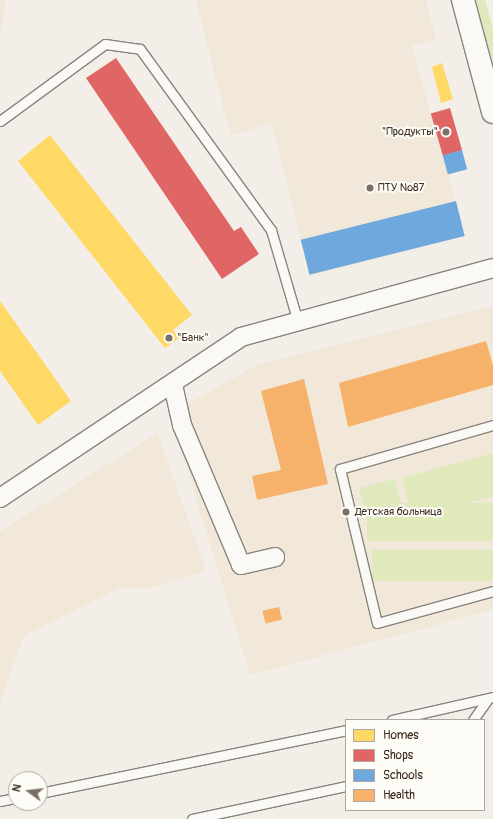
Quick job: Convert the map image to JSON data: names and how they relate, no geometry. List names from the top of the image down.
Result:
{
  "places": [
    "\"Продукты\"",
    "ПТУ №87",
    "\"Банк\"",
    "Детская больница"
  ],
  "legend": [
    "Homes",
    "Shops",
    "Schools",
    "Health"
  ],
  "north": "left"
}
